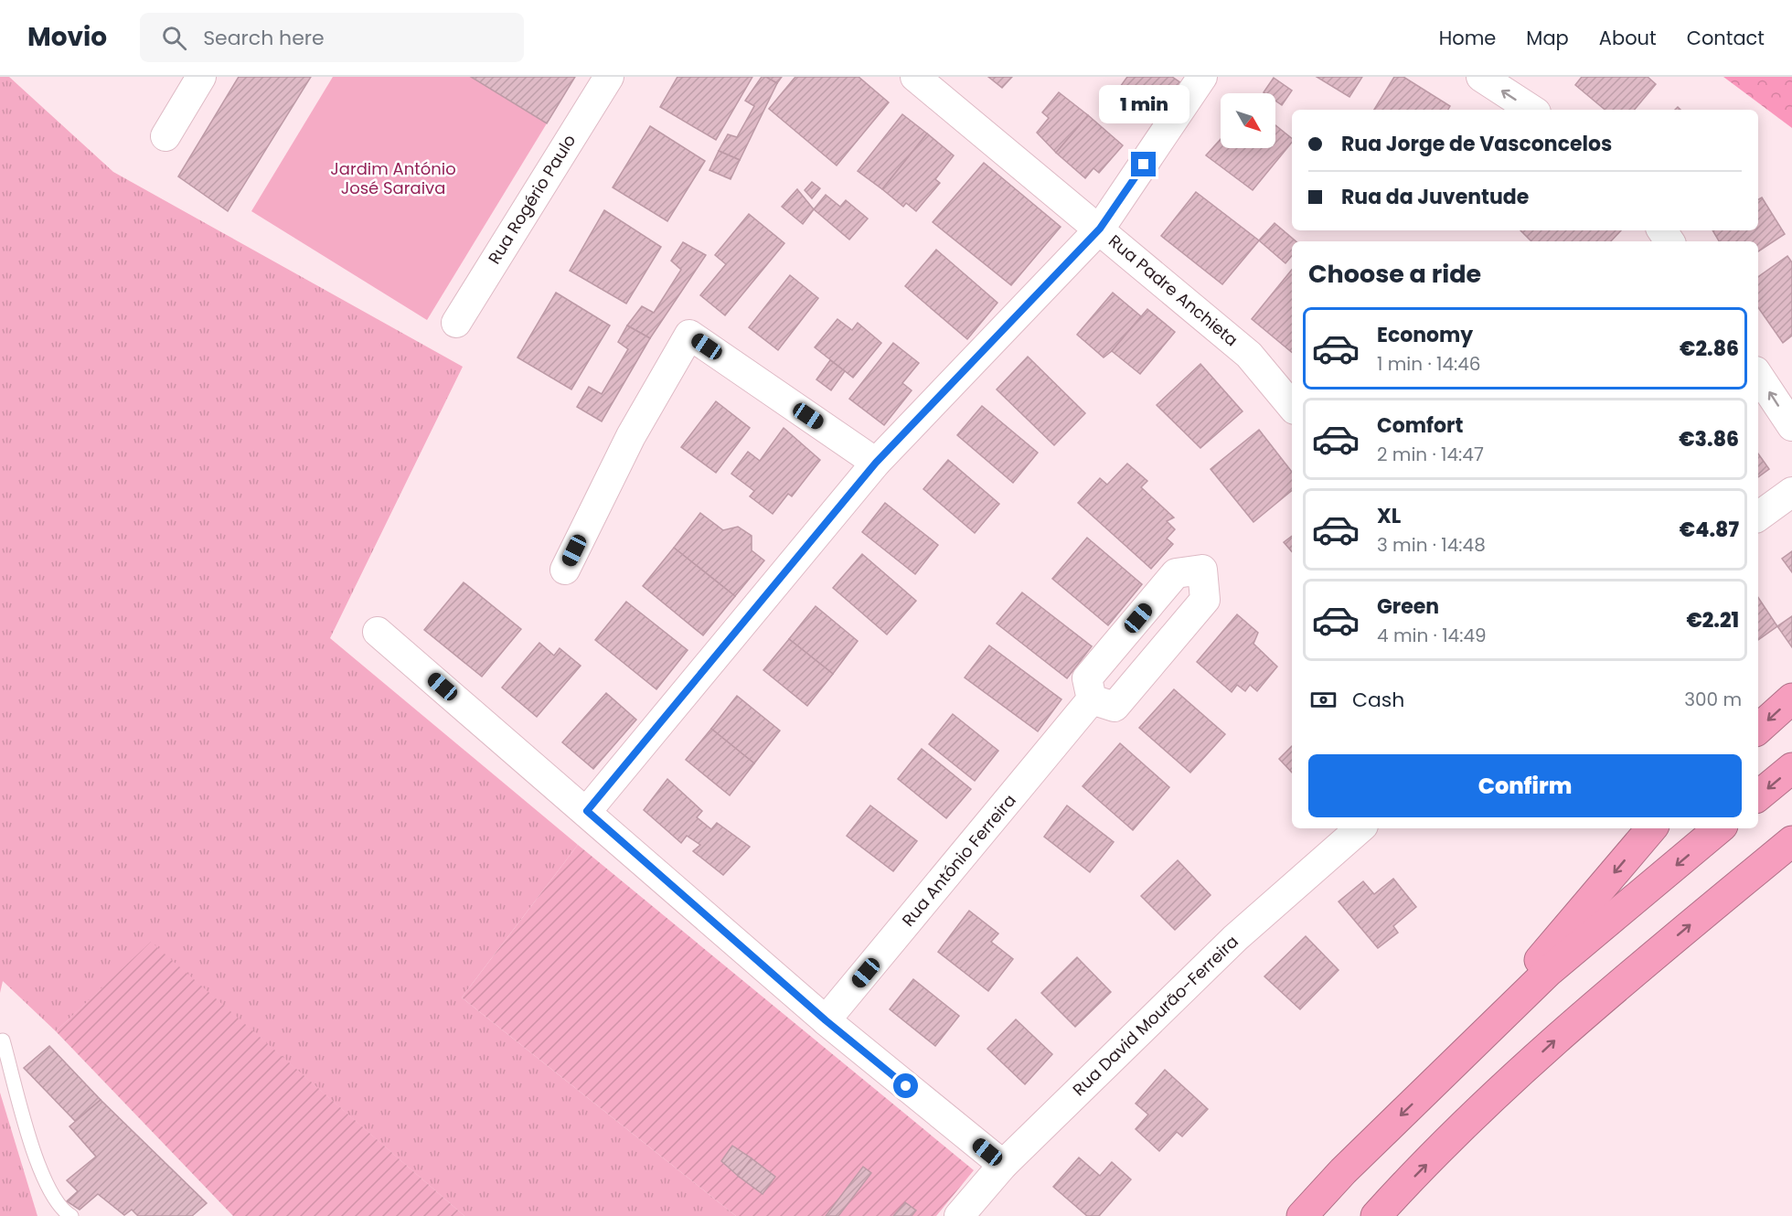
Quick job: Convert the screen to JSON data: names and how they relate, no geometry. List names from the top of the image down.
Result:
{
  "streets": {
    "street": [
      "Rua Rogério Paulo",
      "Rua Padre Anchieta",
      "Rua António Ferreira",
      "Rua David Mourão-Ferreira"
    ]
  },
  "parks": ["Jardim António José Saraiva"],
  "north": "bottom right",
  "page": {
    "header": "Movio",
    "search": "Search here",
    "nav": [
      "Home",
      "Map",
      "About",
      "Contact"
    ],
    "bubble": "1 min",
    "banner": ["Rua Jorge de Vasconcelos", "Rua da Juventude"],
    "heading": "Choose a ride",
    "list": [
      {
        "name": "Economy",
        "note": "1 min · 14:46",
        "value": "€2.86"
      },
      {
        "name": "Comfort",
        "note": "2 min · 14:47",
        "value": "€3.86"
      },
      {
        "name": "XL",
        "note": "3 min · 14:48",
        "value": "€4.87"
      },
      {
        "name": "Green",
        "note": "4 min · 14:49",
        "value": "€2.21"
      }
    ],
    "pay": ["Cash", "300 m"],
    "buttons": "Confirm"
  }
}
